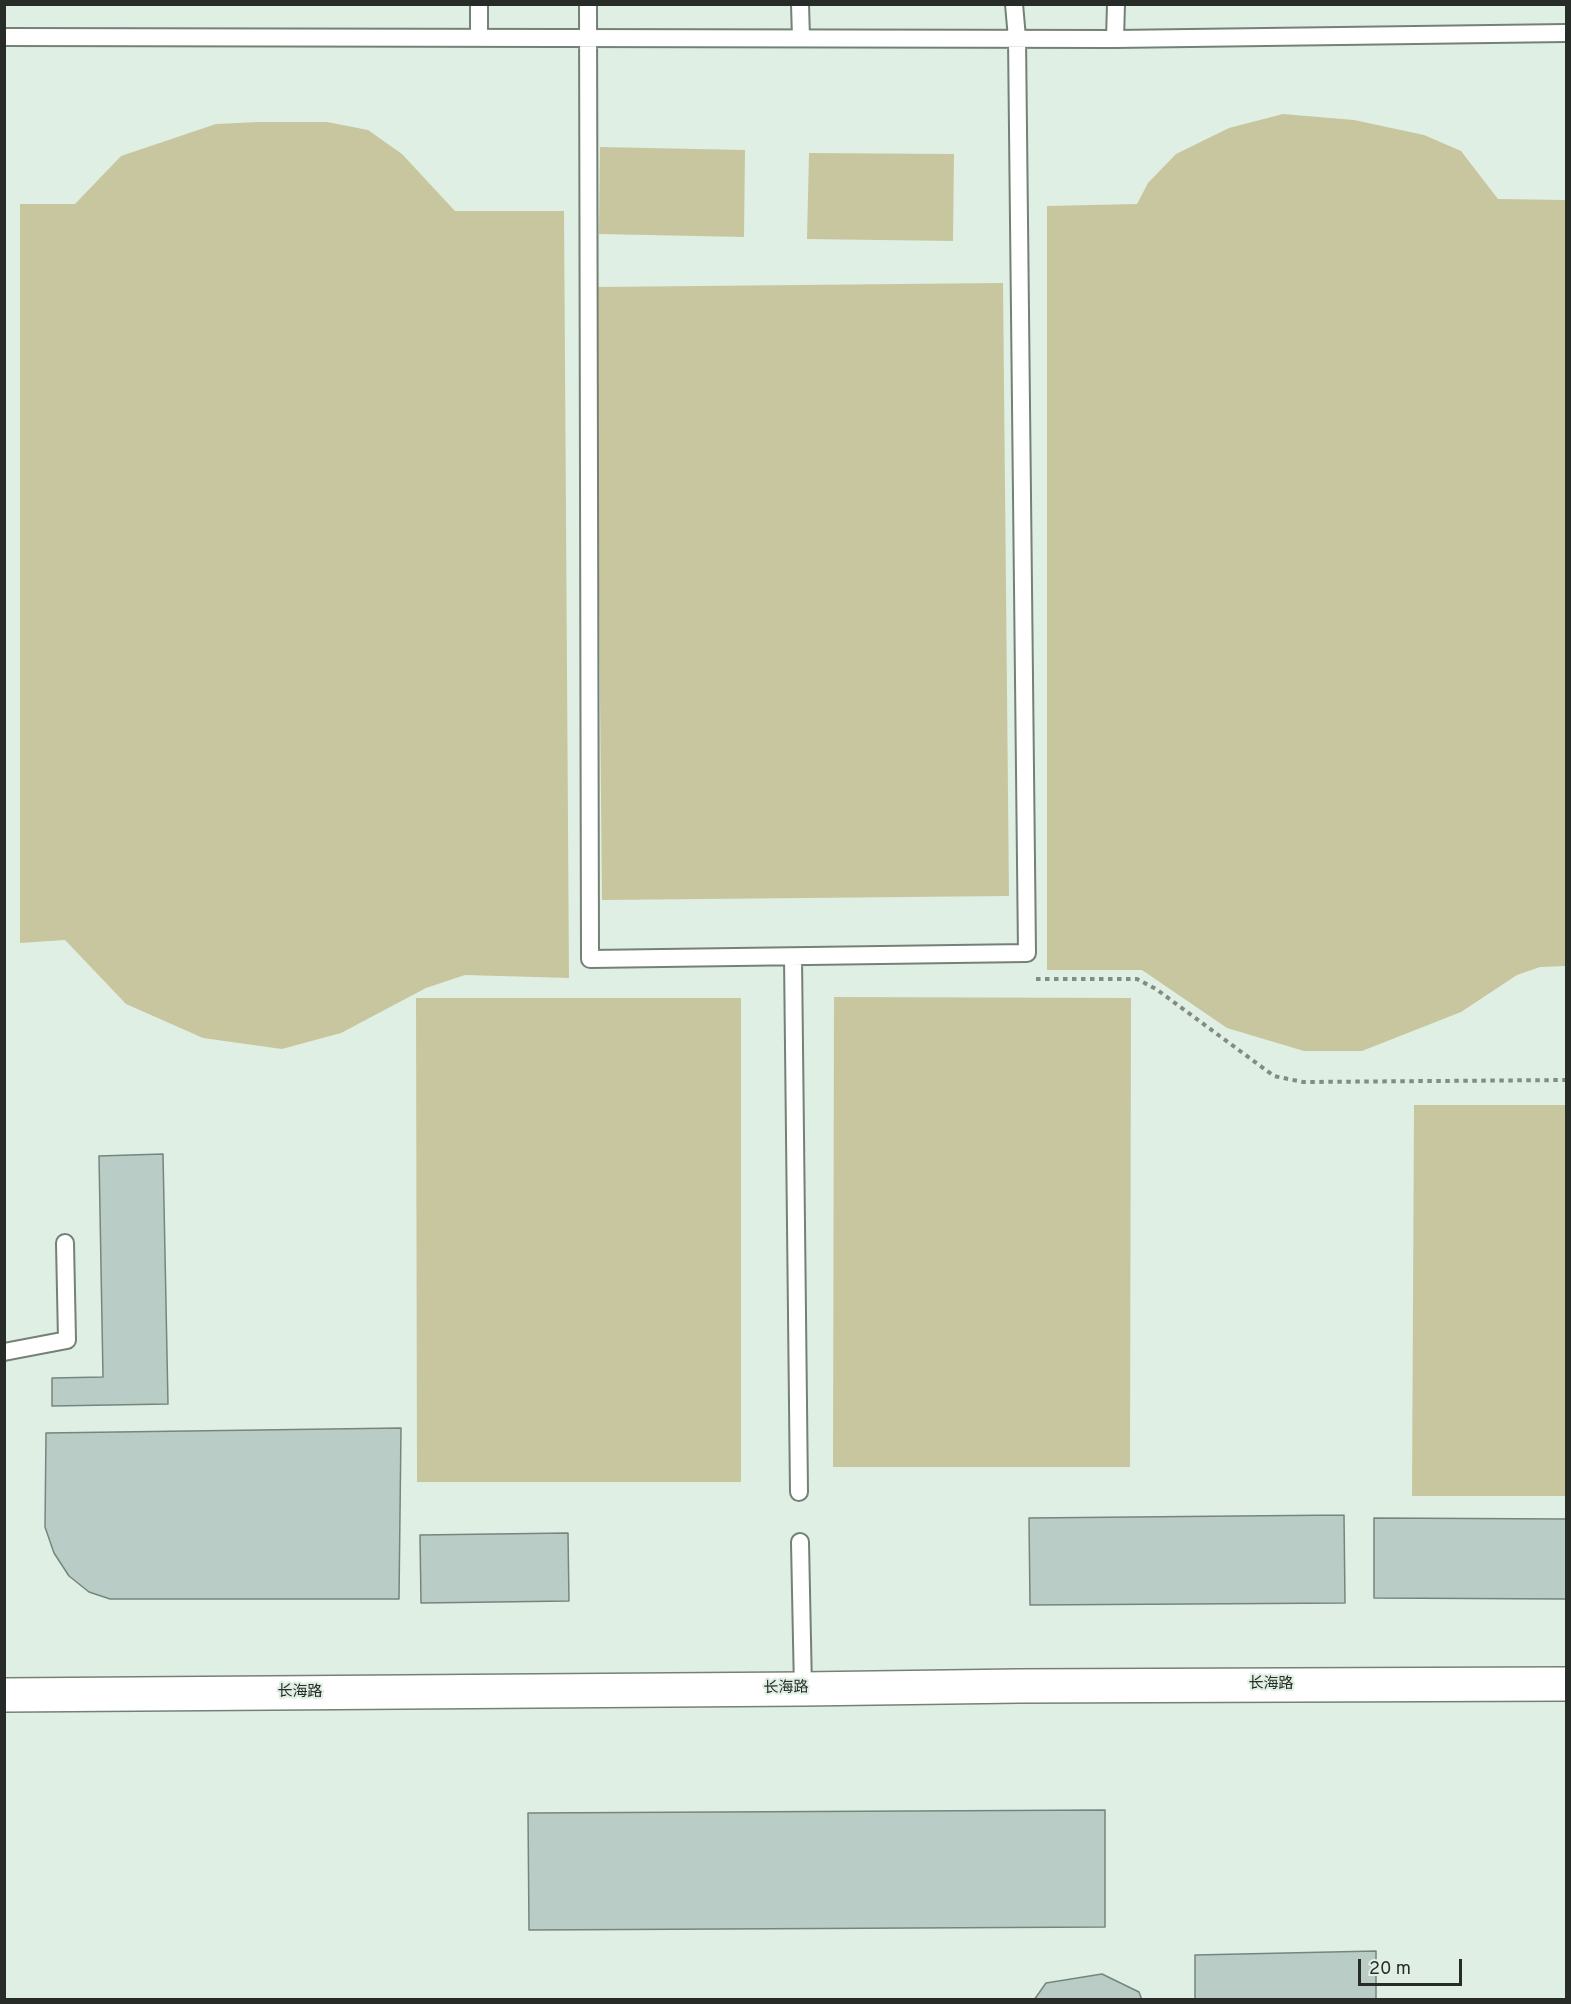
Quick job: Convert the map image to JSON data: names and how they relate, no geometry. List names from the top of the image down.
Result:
{
  "streets": {
    "street": ["长海路"]
  },
  "scale_bar": "20 m"
}
